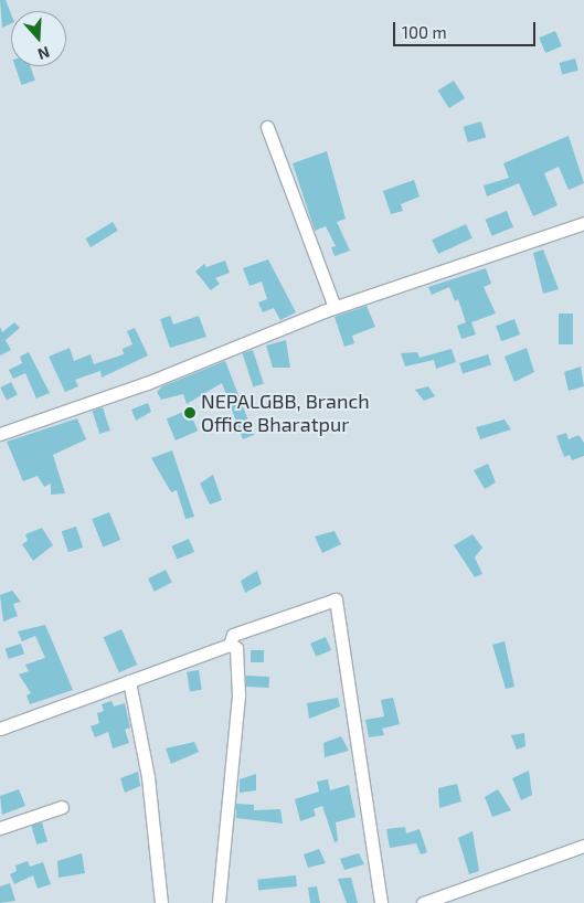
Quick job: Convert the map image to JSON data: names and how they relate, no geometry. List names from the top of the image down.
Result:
{
  "places": ["NEPALGBB, Branch Office Bharatpur"],
  "scale_bar": "100 m",
  "north": "bottom"
}
